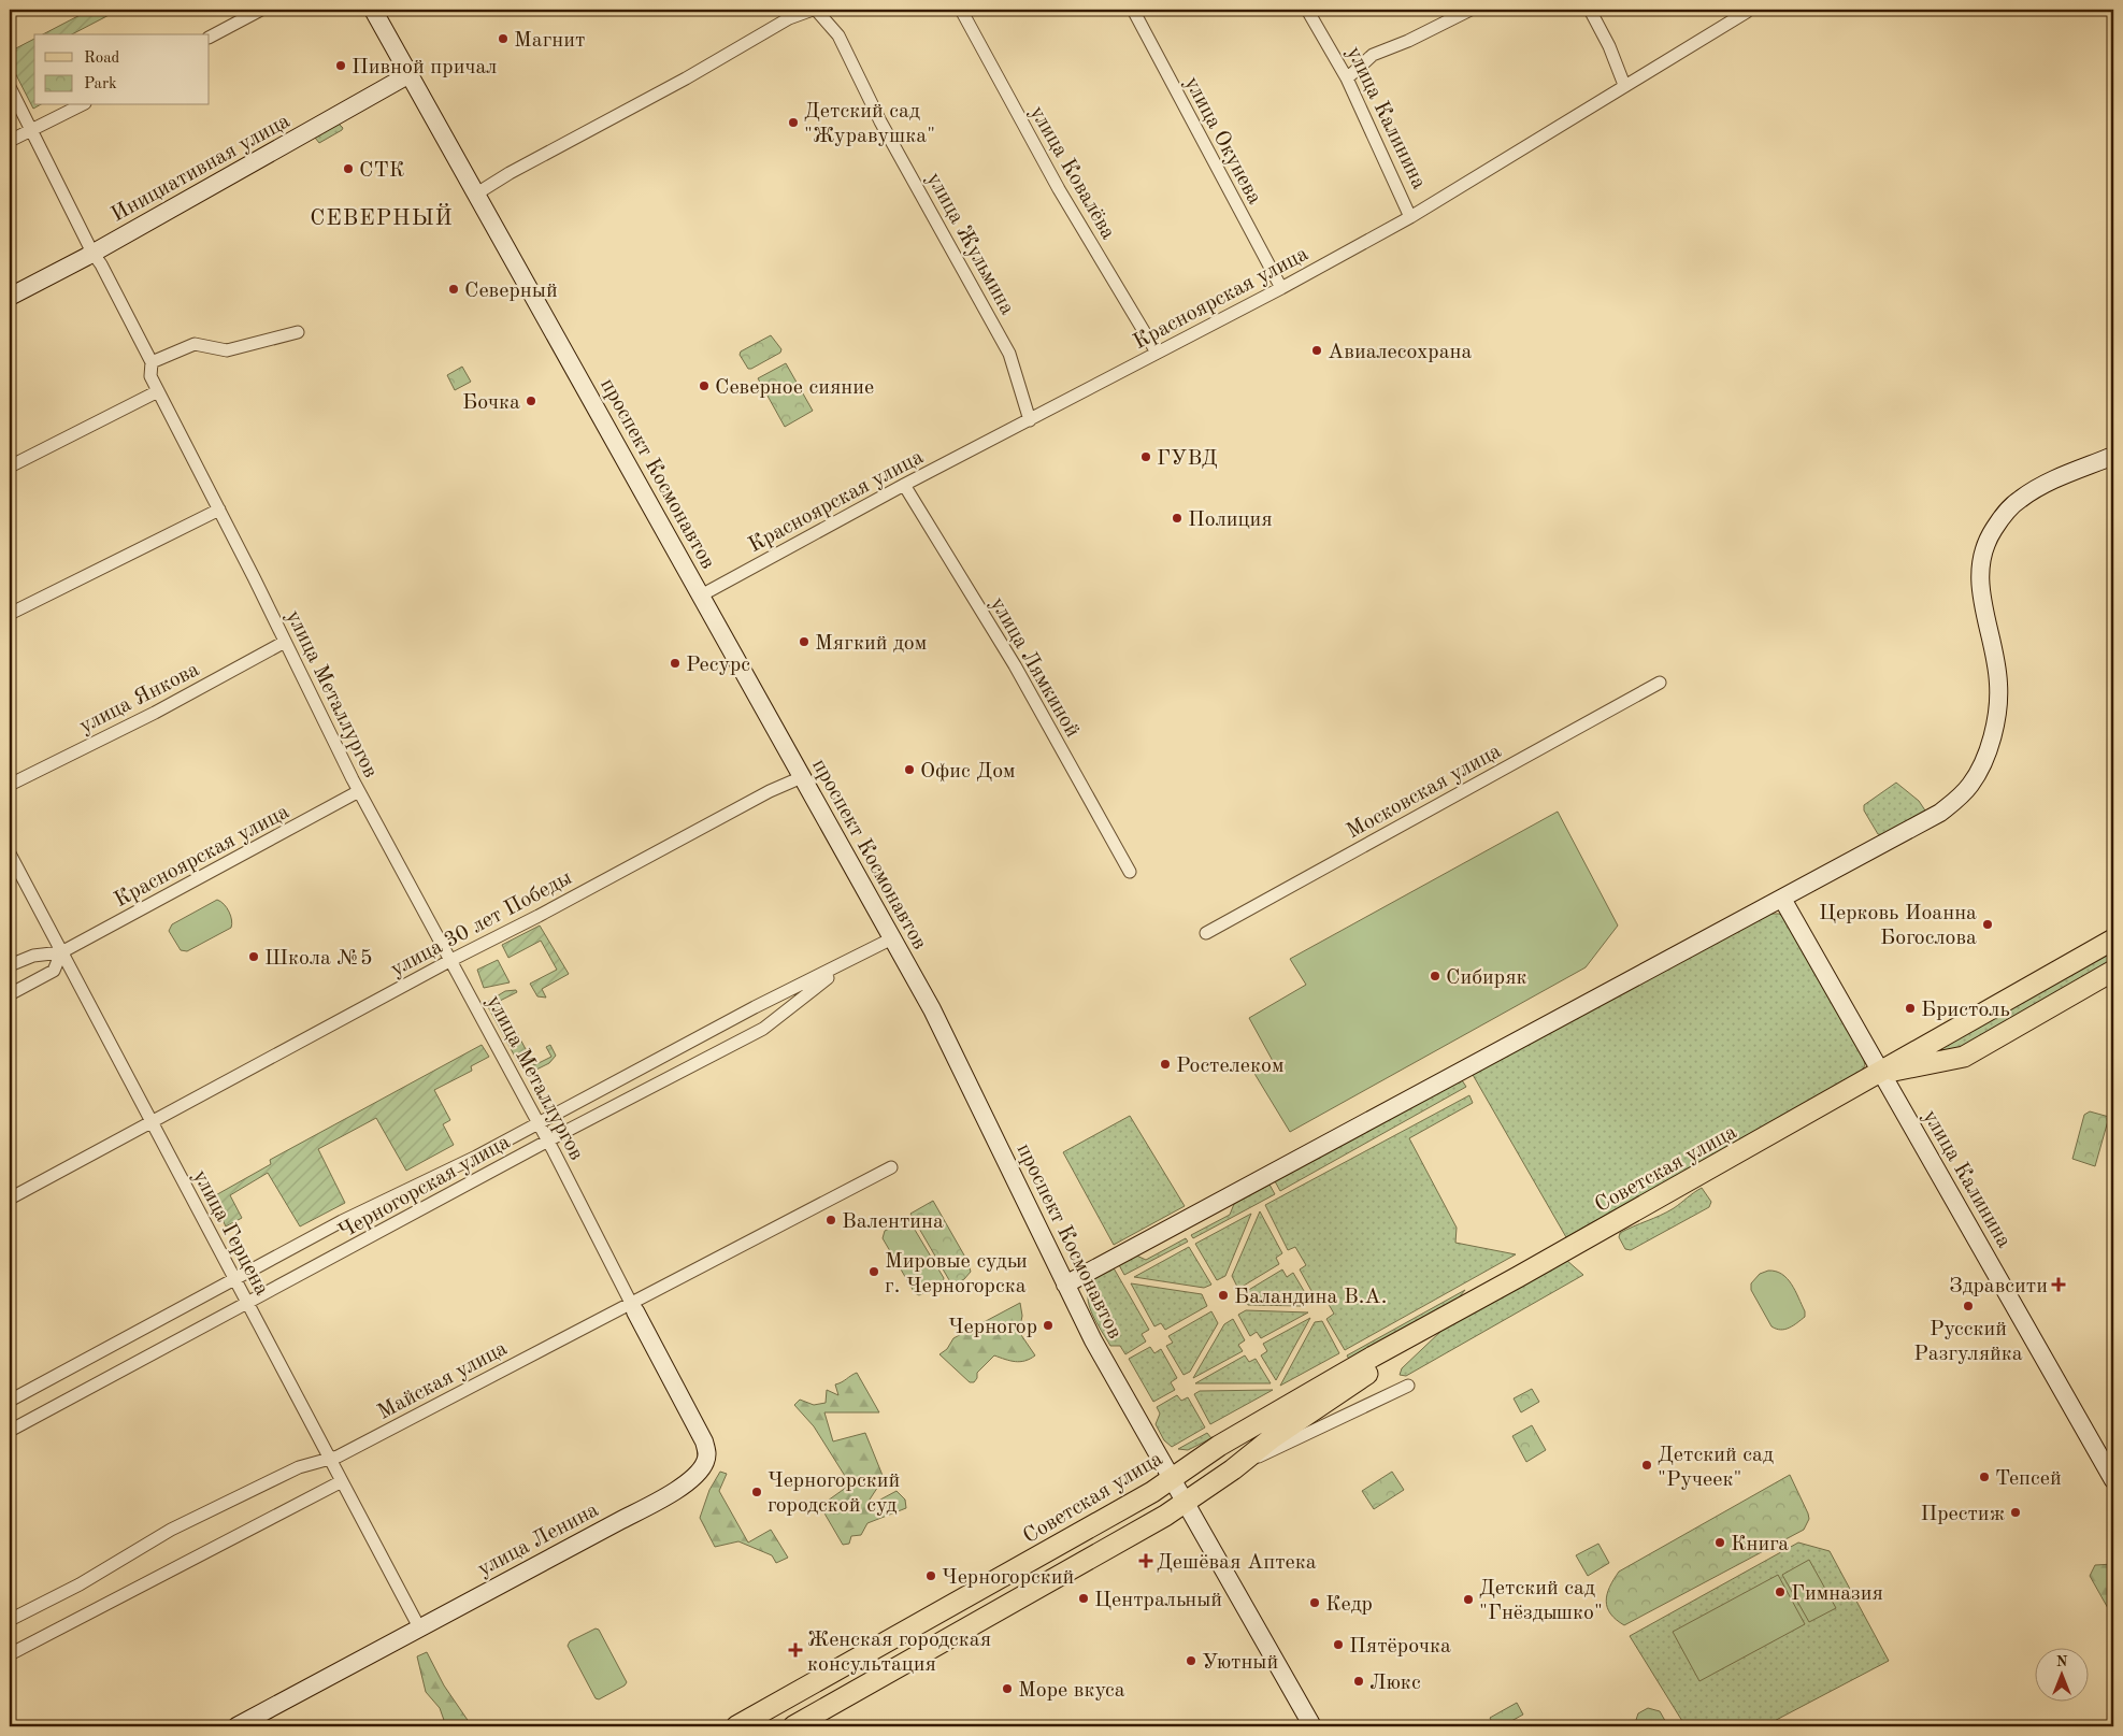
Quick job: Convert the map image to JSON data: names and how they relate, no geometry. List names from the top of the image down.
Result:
{
  "streets": {
    "main road": [
      "улица Калинина",
      "Инициативная улица",
      "проспект Космонавтов",
      "Советская улица",
      "улица Ленина"
    ],
    "street": [
      "улица Окунева",
      "улица Ковалёва",
      "улица Жульмина",
      "Красноярская улица",
      "улица Лямкиной",
      "улица Металлургов",
      "улица Янкова",
      "Московская улица",
      "улица 30 лет Победы",
      "Черногорская улица",
      "улица Герцена",
      "Майская улица"
    ]
  },
  "crossings": [
    ["улица Калинина", "Красноярская улица"],
    ["улица Калинина", "Советская улица"],
    ["улица Окунева", "Красноярская улица"],
    ["Инициативная улица", "проспект Космонавтов"],
    ["Инициативная улица", "улица Металлургов"],
    ["улица Ковалёва", "Красноярская улица"],
    ["улица Жульмина", "Красноярская улица"],
    ["Красноярская улица", "проспект Космонавтов"],
    ["Красноярская улица", "улица Лямкиной"],
    ["Красноярская улица", "улица Металлургов"],
    ["Красноярская улица", "улица Герцена"],
    ["проспект Космонавтов", "улица 30 лет Победы"],
    ["проспект Космонавтов", "Советская улица"],
    ["проспект Космонавтов", "Черногорская улица"],
    ["улица Металлургов", "улица Янкова"],
    ["улица Металлургов", "улица 30 лет Победы"],
    ["улица Металлургов", "Черногорская улица"],
    ["улица Металлургов", "Майская улица"],
    ["улица Металлургов", "улица Ленина"],
    ["улица 30 лет Победы", "улица Герцена"],
    ["Черногорская улица", "улица Герцена"],
    ["улица Герцена", "Майская улица"],
    ["улица Герцена", "улица Ленина"],
    ["Майская улица", "улица Ленина"]
  ],
  "districts": ["СЕВЕРНЫЙ"],
  "places": {
    "other": [
      "Магнит",
      "Пивной причал",
      "Детский сад \"Журавушка\"",
      "СТК",
      "Северный",
      "Авиалесохрана",
      "Северное сияние",
      "Бочка",
      "ГУВД",
      "Полиция",
      "Мягкий дом",
      "Ресурс",
      "Офис Дом",
      "Церковь Иоанна Богослова",
      "Школа №5",
      "Сибиряк",
      "Бристоль",
      "Ростелеком",
      "Валентина",
      "Мировые судьи г. Черногорска",
      "Баландина В.А.",
      "Русский Разгуляйка",
      "Черногор",
      "Детский сад \"Ручеек\"",
      "Тепсей",
      "Черногорский городской суд",
      "Престиж",
      "Книга",
      "Черногорский",
      "Гимназия",
      "Центральный",
      "Детский сад \"Гнёздышко\"",
      "Кедр",
      "Пятёрочка",
      "Уютный",
      "Люкс",
      "Море вкуса"
    ],
    "health": ["Здравсити", "Дешёвая Аптека", "Женская городская консультация"]
  },
  "legend": ["Road", "Park"],
  "north": "top"
}
